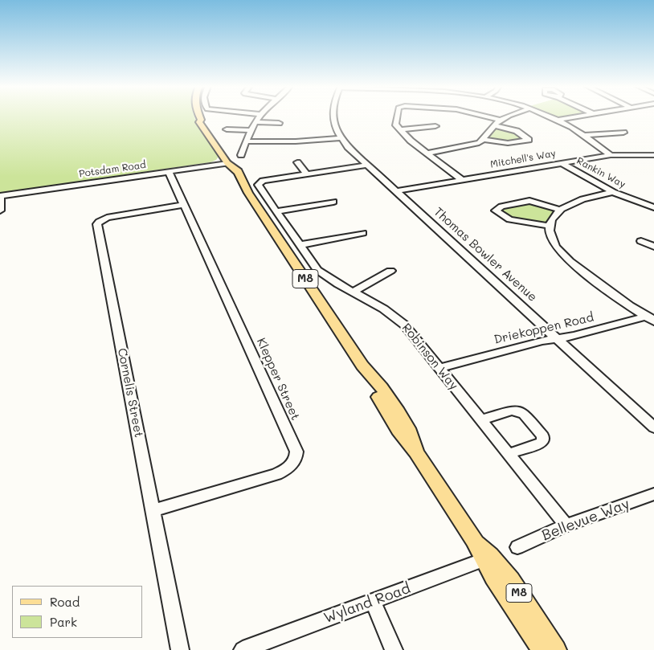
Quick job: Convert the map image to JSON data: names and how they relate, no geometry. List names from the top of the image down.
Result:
{
  "streets": {
    "main road": ["M8"],
    "street": [
      "Mitchell's Way",
      "Potsdam Road",
      "Rankin Way",
      "Thomas Bowler Avenue",
      "Driekoppen Road",
      "Robinson Way",
      "Klepper Street",
      "Cornelis Street",
      "Bellevue Way",
      "Wyland Road"
    ]
  },
  "crossings": [
    ["Mitchell's Way", "Rankin Way"],
    ["Mitchell's Way", "Thomas Bowler Avenue"],
    ["Potsdam Road", "M8"],
    ["Potsdam Road", "Klepper Street"],
    ["Thomas Bowler Avenue", "Driekoppen Road"],
    ["M8", "Wyland Road"],
    ["Driekoppen Road", "Robinson Way"],
    ["Robinson Way", "Bellevue Way"],
    ["Klepper Street", "Cornelis Street"]
  ],
  "legend": ["Road", "Park"]
}
